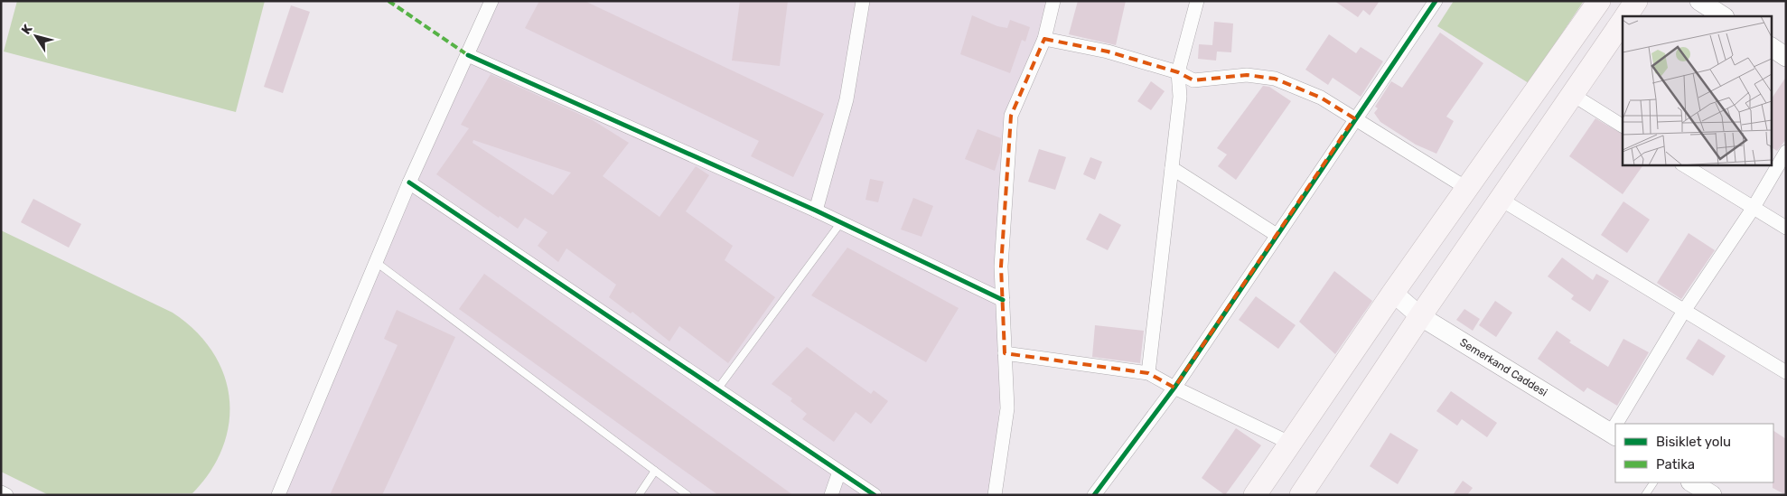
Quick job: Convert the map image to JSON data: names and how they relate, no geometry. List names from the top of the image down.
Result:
{
  "streets": {
    "street": ["Semerkand Caddesi"]
  },
  "legend": ["Bisiklet yolu", "Patika"],
  "north": "top left"
}
